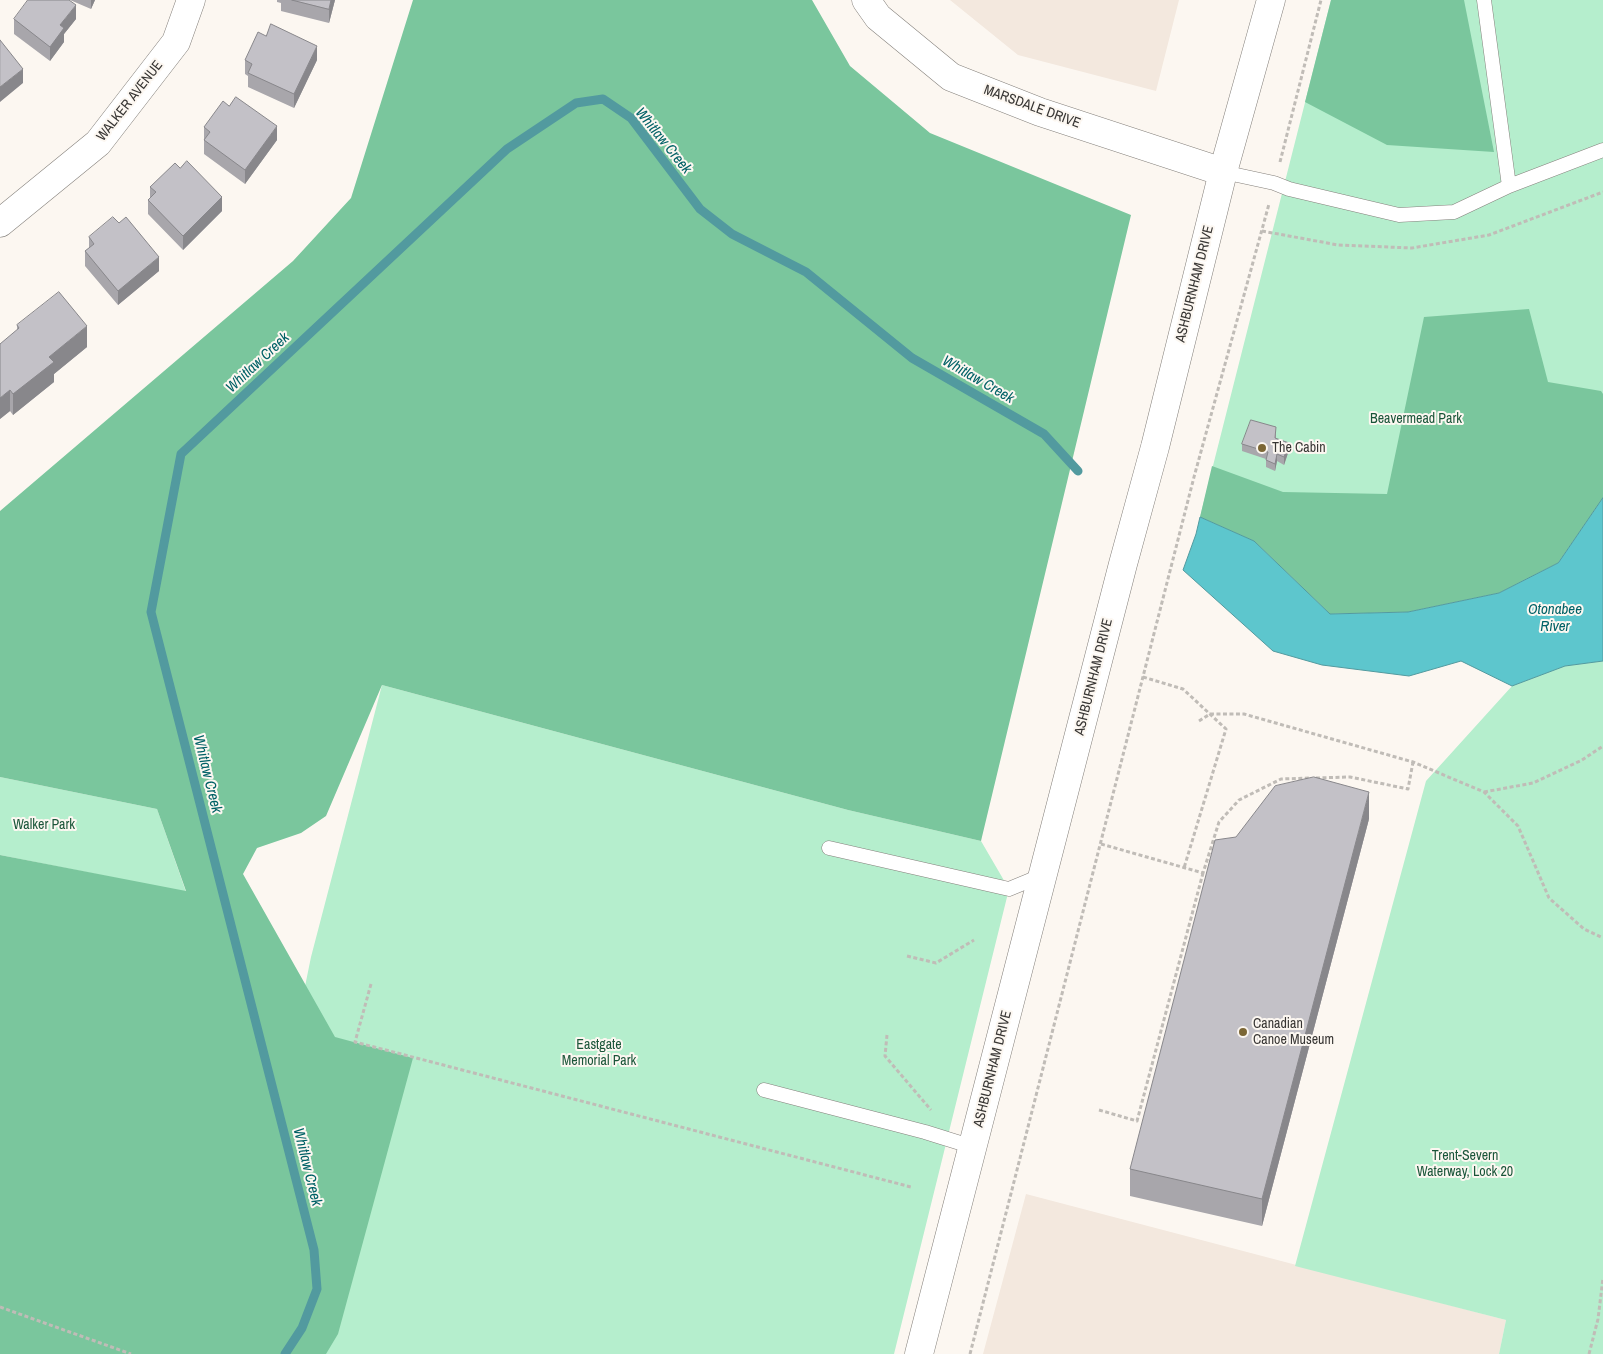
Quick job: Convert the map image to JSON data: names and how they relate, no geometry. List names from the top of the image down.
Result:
{
  "streets": {
    "main road": ["WALKER AVENUE", "MARSDALE DRIVE", "ASHBURNHAM DRIVE"]
  },
  "crossings": [
    ["MARSDALE DRIVE", "ASHBURNHAM DRIVE"]
  ],
  "water": ["Whitlaw Creek", "Otonabee River"],
  "parks": [
    "Beavermead Park",
    "Walker Park",
    "Eastgate Memorial Park",
    "Trent-Severn Waterway, Lock 20"
  ],
  "places": ["The Cabin", "Canadian Canoe Museum"]
}
